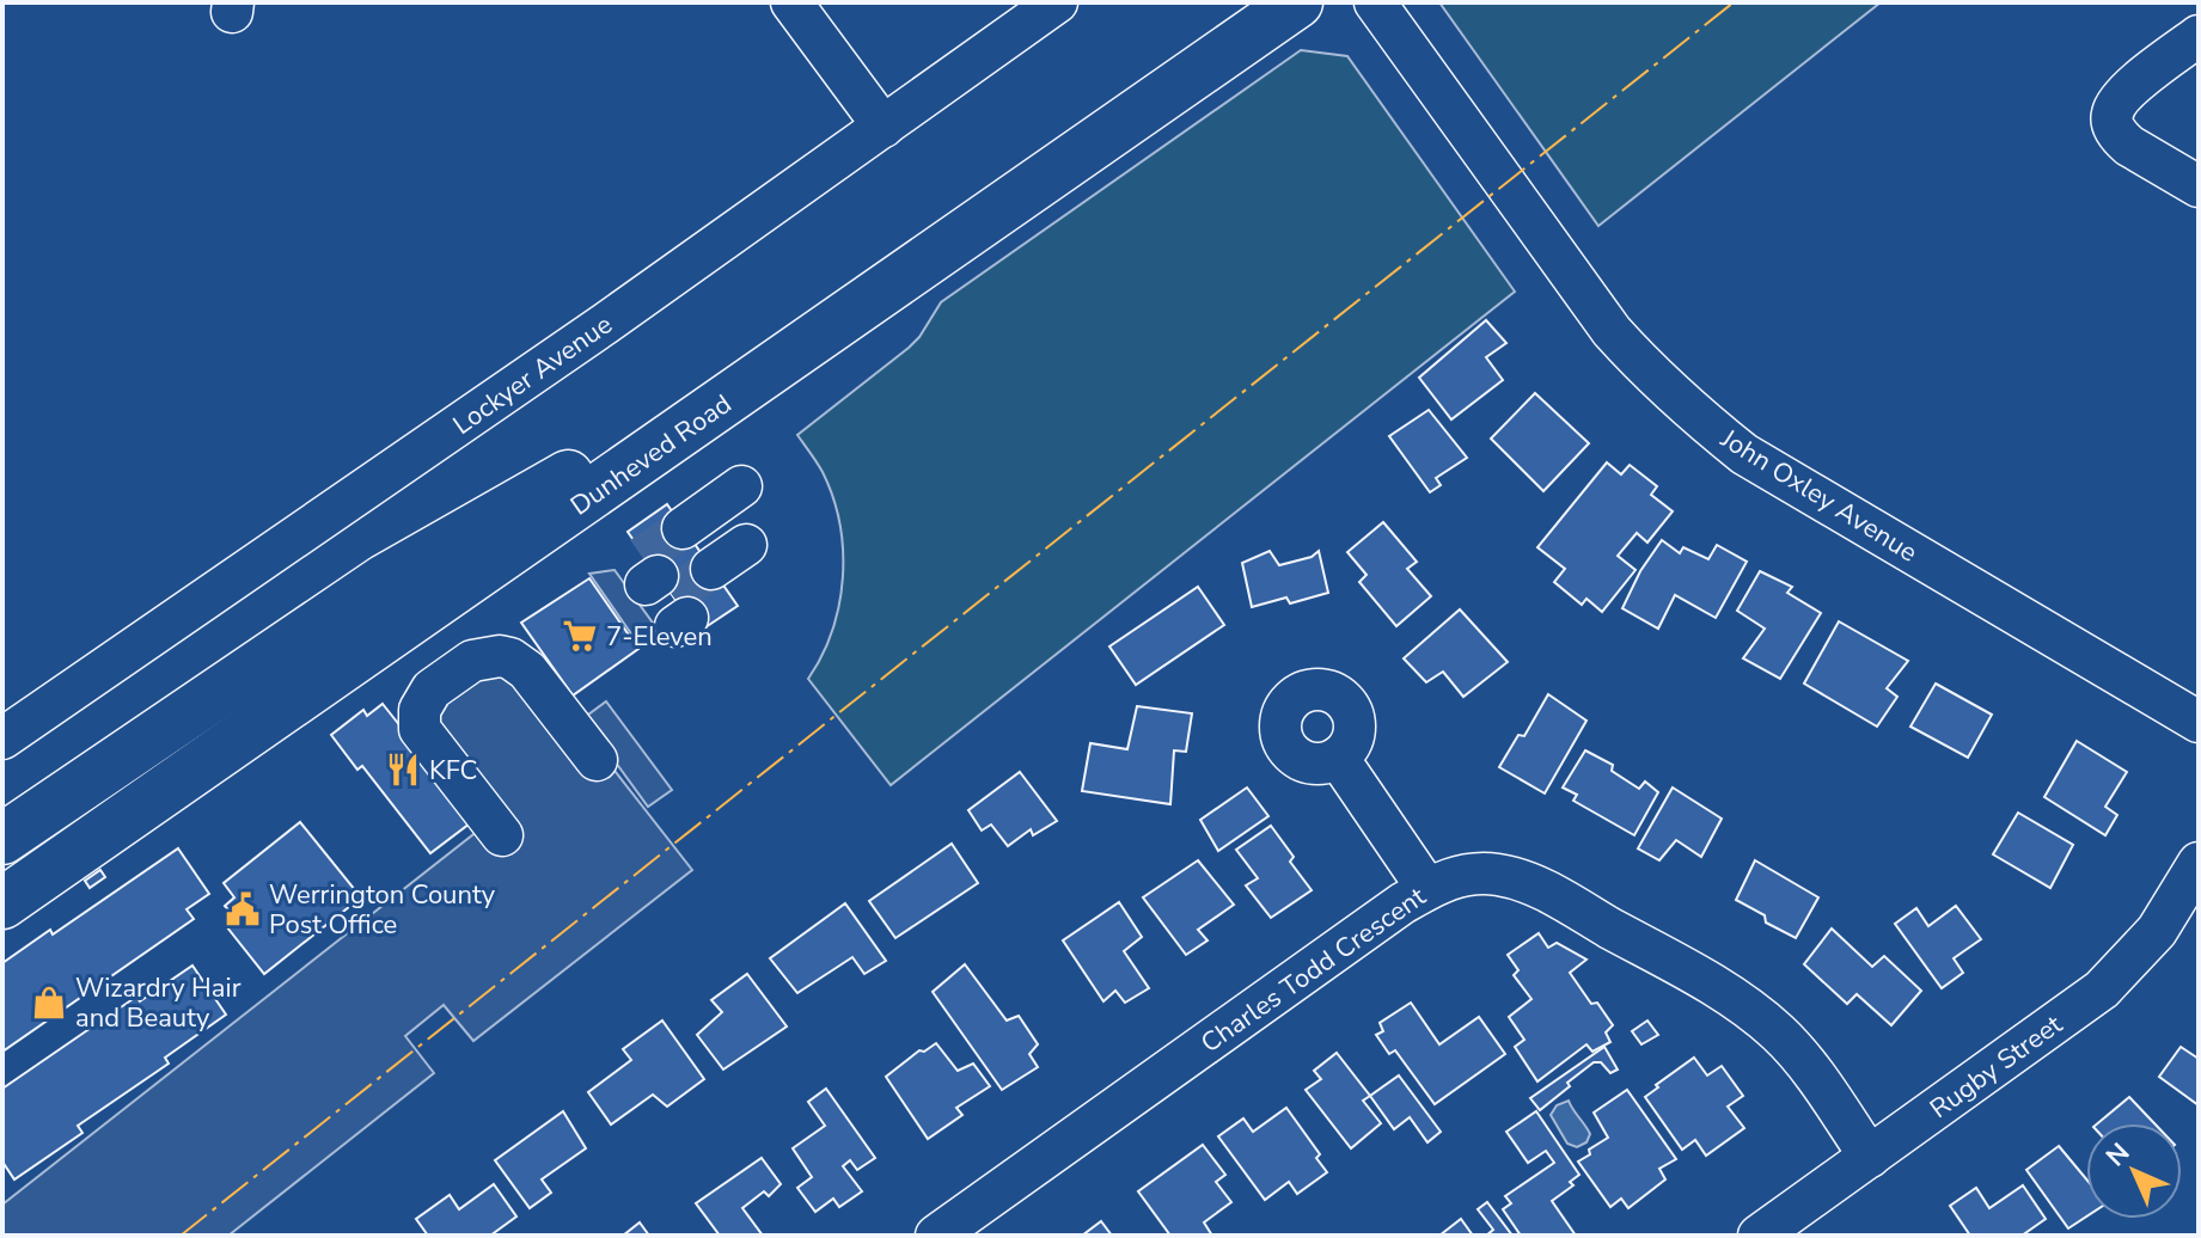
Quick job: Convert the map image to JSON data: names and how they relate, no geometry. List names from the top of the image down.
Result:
{
  "streets": {
    "main road": ["Dunheved Road"],
    "street": [
      "Lockyer Avenue",
      "John Oxley Avenue",
      "Charles Todd Crescent",
      "Rugby Street"
    ]
  },
  "crossings": [
    ["Charles Todd Crescent", "Rugby Street"]
  ],
  "places": {
    "supermarket": ["7-Eleven"],
    "restaurant": ["KFC"],
    "public building": ["Werrington County Post Office"],
    "shop": ["Wizardry Hair and Beauty"]
  },
  "north": "top left"
}
